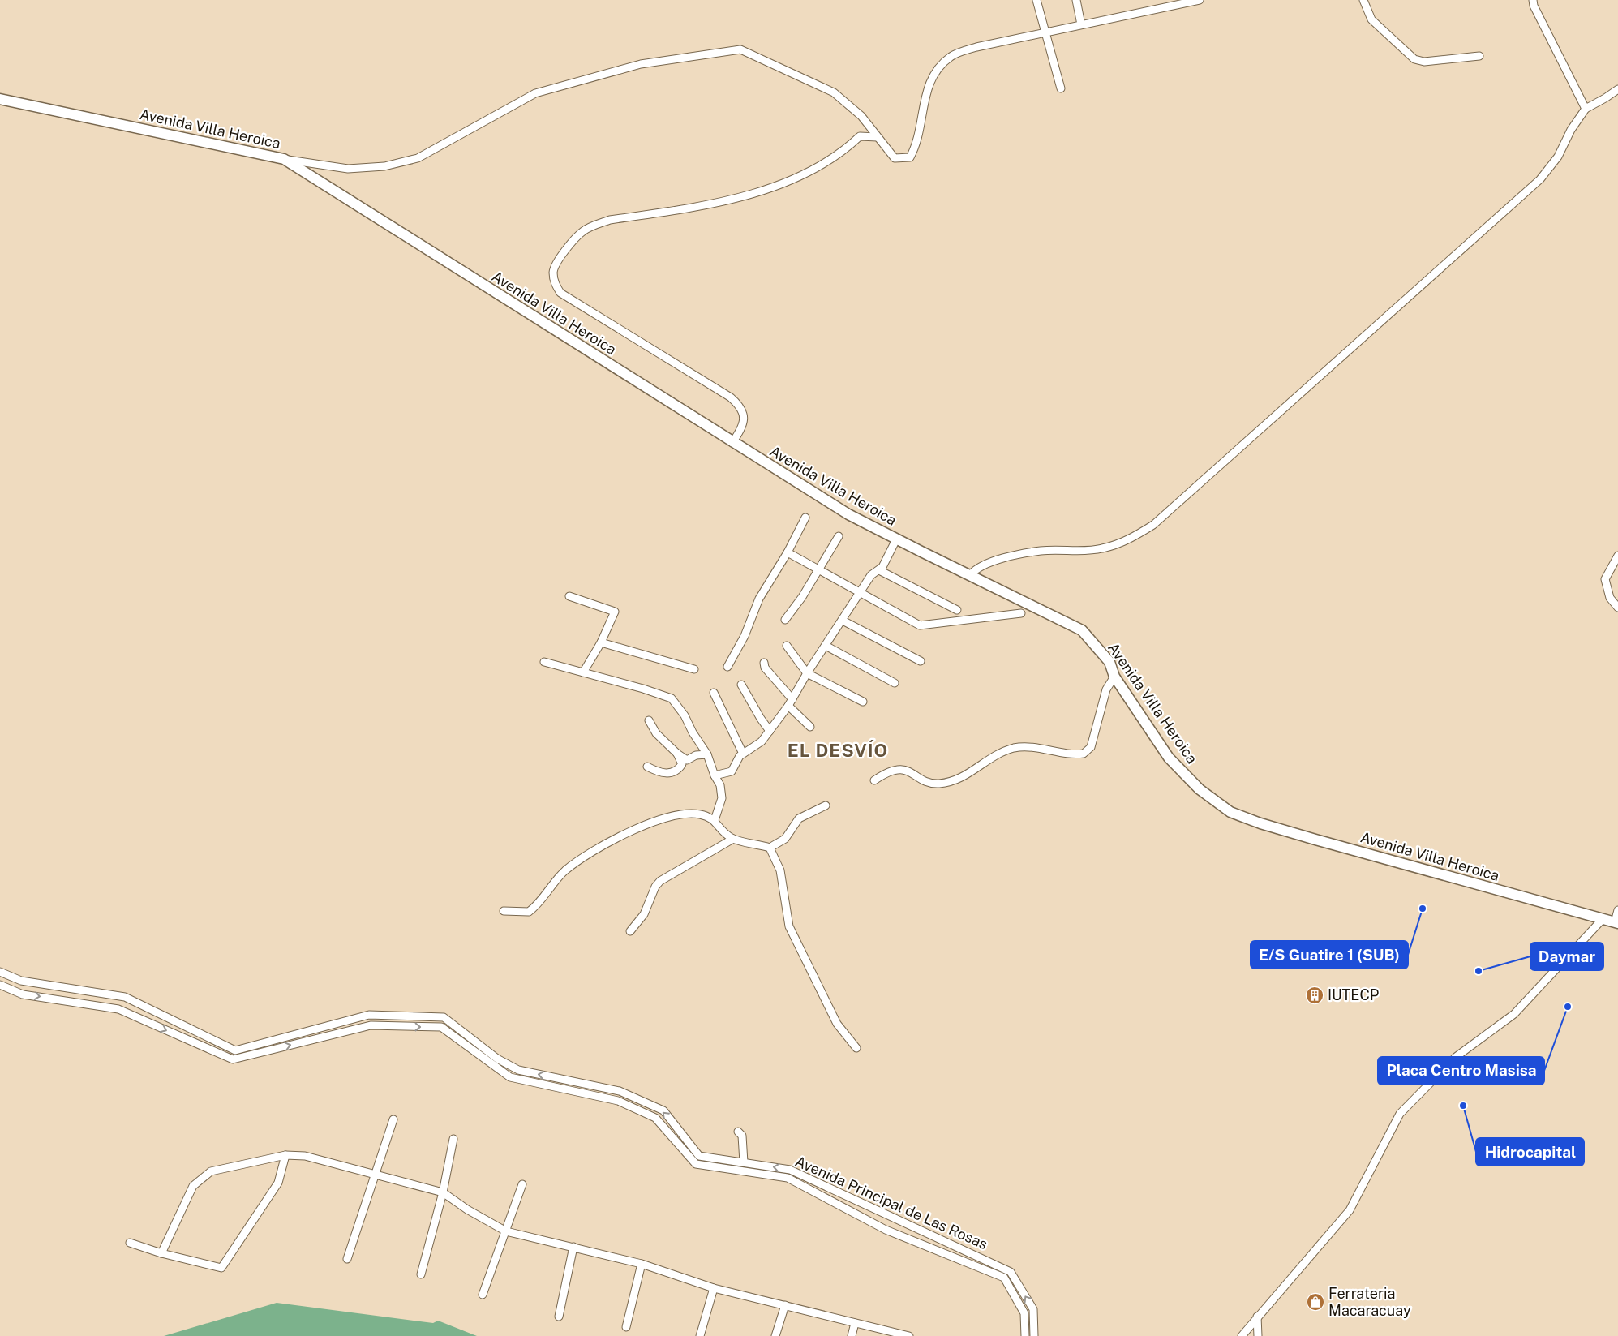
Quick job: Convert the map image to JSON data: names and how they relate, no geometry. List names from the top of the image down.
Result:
{
  "streets": {
    "main road": ["Avenida Villa Heroica"],
    "street": ["Avenida Principal de Las Rosas"]
  },
  "districts": ["EL DESVÍO"],
  "places": {
    "other": [
      "E/S Guatire 1 (SUB)",
      "Daymar",
      "Placa Centro Masisa",
      "Hidrocapital"
    ],
    "building": ["IUTECP"],
    "shop": ["Ferrateria Macaracuay"]
  }
}
